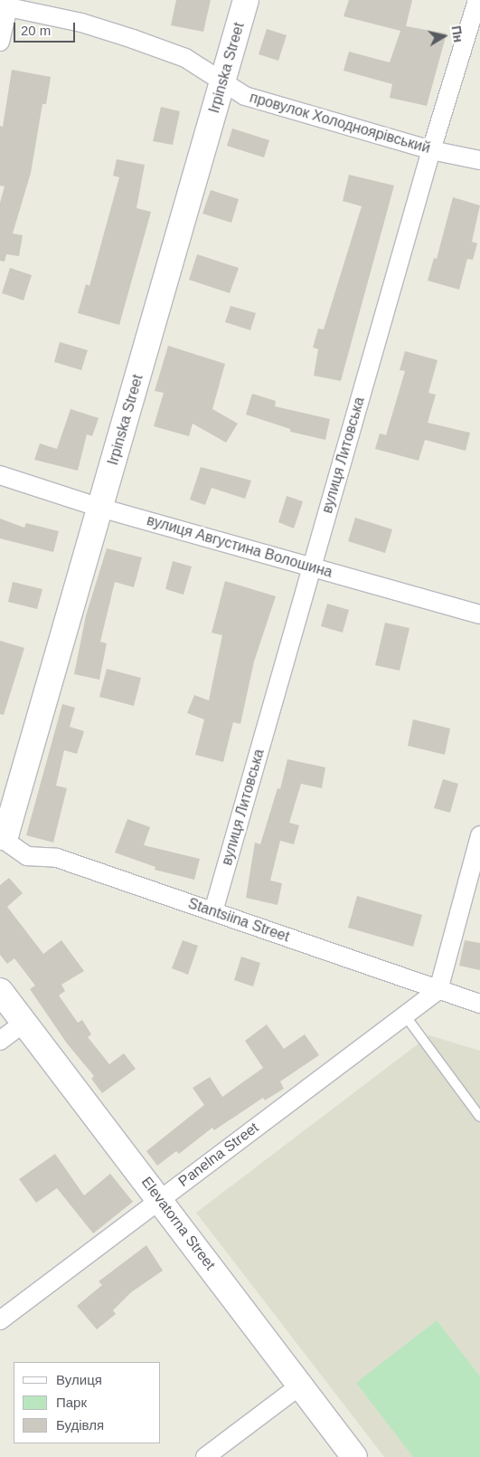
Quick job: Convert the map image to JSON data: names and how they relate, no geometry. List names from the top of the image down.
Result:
{
  "streets": {
    "street": [
      "Irpinska Street",
      "провулок Холодноярівський",
      "вулиця Литовська",
      "вулиця Августина Волошина",
      "Stantsiina Street",
      "Panelna Street",
      "Elevatorna Street"
    ]
  },
  "crossings": [
    ["Irpinska Street", "провулок Холодноярівський"],
    ["Irpinska Street", "вулиця Августина Волошина"],
    ["Irpinska Street", "Stantsiina Street"],
    ["провулок Холодноярівський", "вулиця Литовська"],
    ["вулиця Литовська", "вулиця Августина Волошина"],
    ["вулиця Литовська", "Stantsiina Street"],
    ["Stantsiina Street", "Panelna Street"],
    ["Panelna Street", "Elevatorna Street"]
  ],
  "legend": ["Вулиця", "Парк", "Будівля"],
  "scale_bar": "20 m",
  "north": "right"
}
